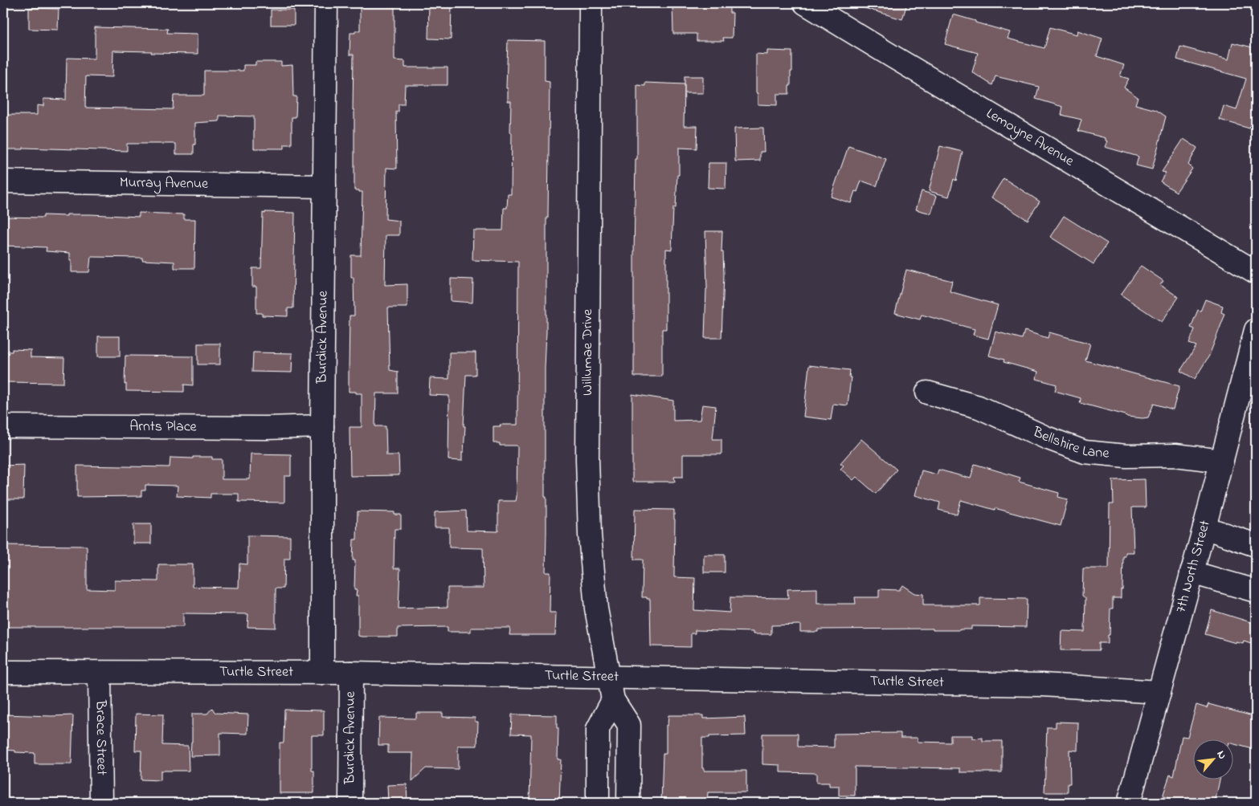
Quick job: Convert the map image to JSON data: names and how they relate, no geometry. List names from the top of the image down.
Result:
{
  "streets": {
    "street": [
      "Lemoyne Avenue",
      "Murray Avenue",
      "Burdick Avenue",
      "Willumae Drive",
      "Arnts Place",
      "Bellshire Lane",
      "7th North Street",
      "Turtle Street",
      "Brace Street"
    ]
  },
  "crossings": [
    ["Murray Avenue", "Burdick Avenue"],
    ["Burdick Avenue", "Arnts Place"],
    ["Burdick Avenue", "Turtle Street"],
    ["Willumae Drive", "Turtle Street"],
    ["Bellshire Lane", "7th North Street"],
    ["7th North Street", "Turtle Street"],
    ["Turtle Street", "Brace Street"]
  ],
  "north": "top right"
}
